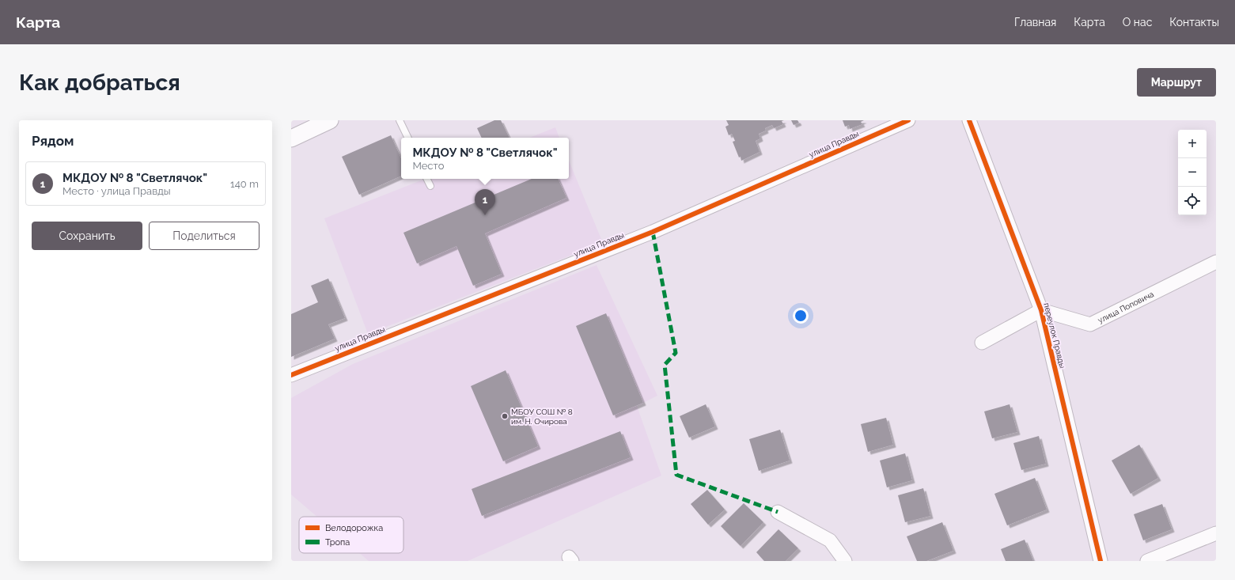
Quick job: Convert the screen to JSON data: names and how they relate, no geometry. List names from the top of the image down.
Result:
{
  "streets": {
    "street": ["улица Правды", "улица Поповича", "переулок Правды"]
  },
  "crossings": [
    ["улица Поповича", "переулок Правды"]
  ],
  "places": ["МБОУ СОШ № 8 им. Н. Очирова"],
  "legend": ["Велодорожка", "Тропа"],
  "page": {
    "header": "Карта",
    "nav": [
      "Главная",
      "Карта",
      "О нас",
      "Контакты"
    ],
    "buttons": [
      "Маршрут",
      ["Сохранить", "Поделиться"]
    ],
    "title": "Как добраться",
    "heading": "Рядом",
    "map_buttons": ["+", "−"],
    "popup": ["МКДОУ № 8 \"Светлячок\"", "Место"],
    "list": [
      {
        "mark": "1",
        "name": "МКДОУ № 8 \"Светлячок\"",
        "note": "Место · улица Правды",
        "value": "140 m"
      }
    ],
    "pins": "1"
  }
}
